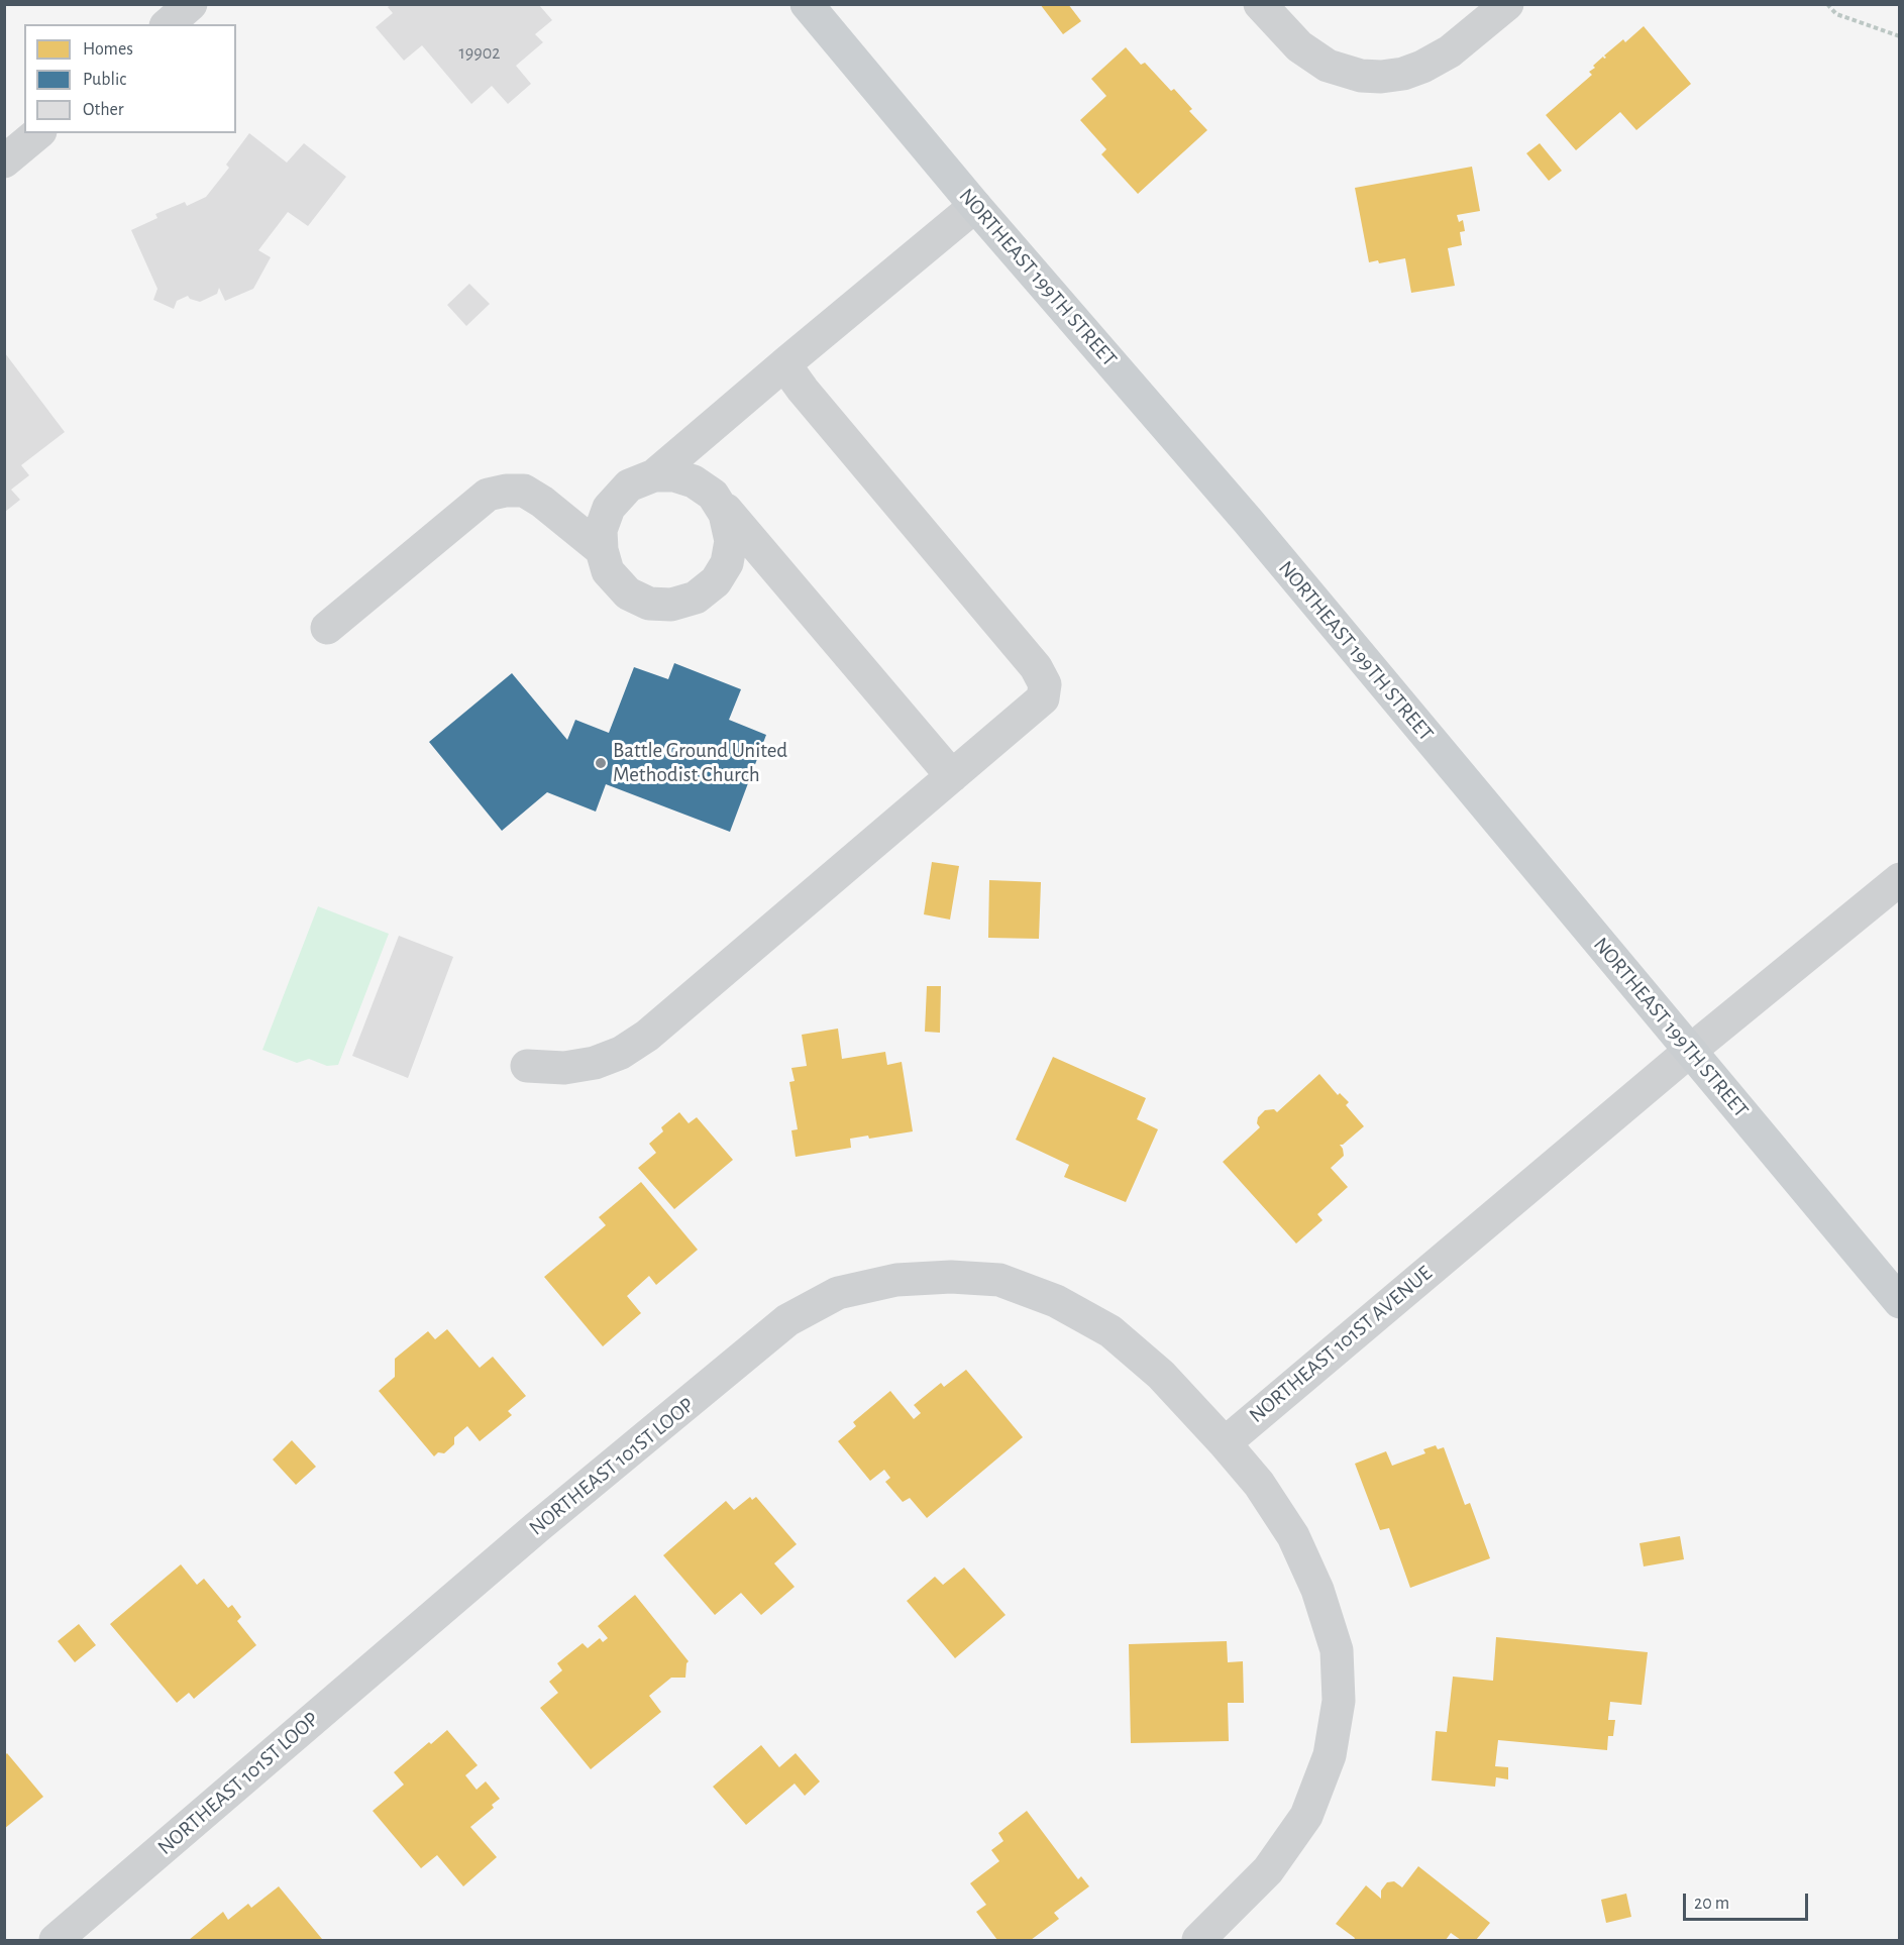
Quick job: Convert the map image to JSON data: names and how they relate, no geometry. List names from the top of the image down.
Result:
{
  "streets": {
    "main road": ["NORTHEAST 199TH STREET"],
    "street": ["NORTHEAST 101ST AVENUE", "NORTHEAST 101ST LOOP"]
  },
  "crossings": [
    ["NORTHEAST 199TH STREET", "NORTHEAST 101ST AVENUE"],
    ["NORTHEAST 101ST AVENUE", "NORTHEAST 101ST LOOP"]
  ],
  "places": ["Battle Ground United Methodist Church"],
  "house_numbers": ["19902"],
  "legend": ["Homes", "Public", "Other"],
  "scale_bar": "20 m"
}
